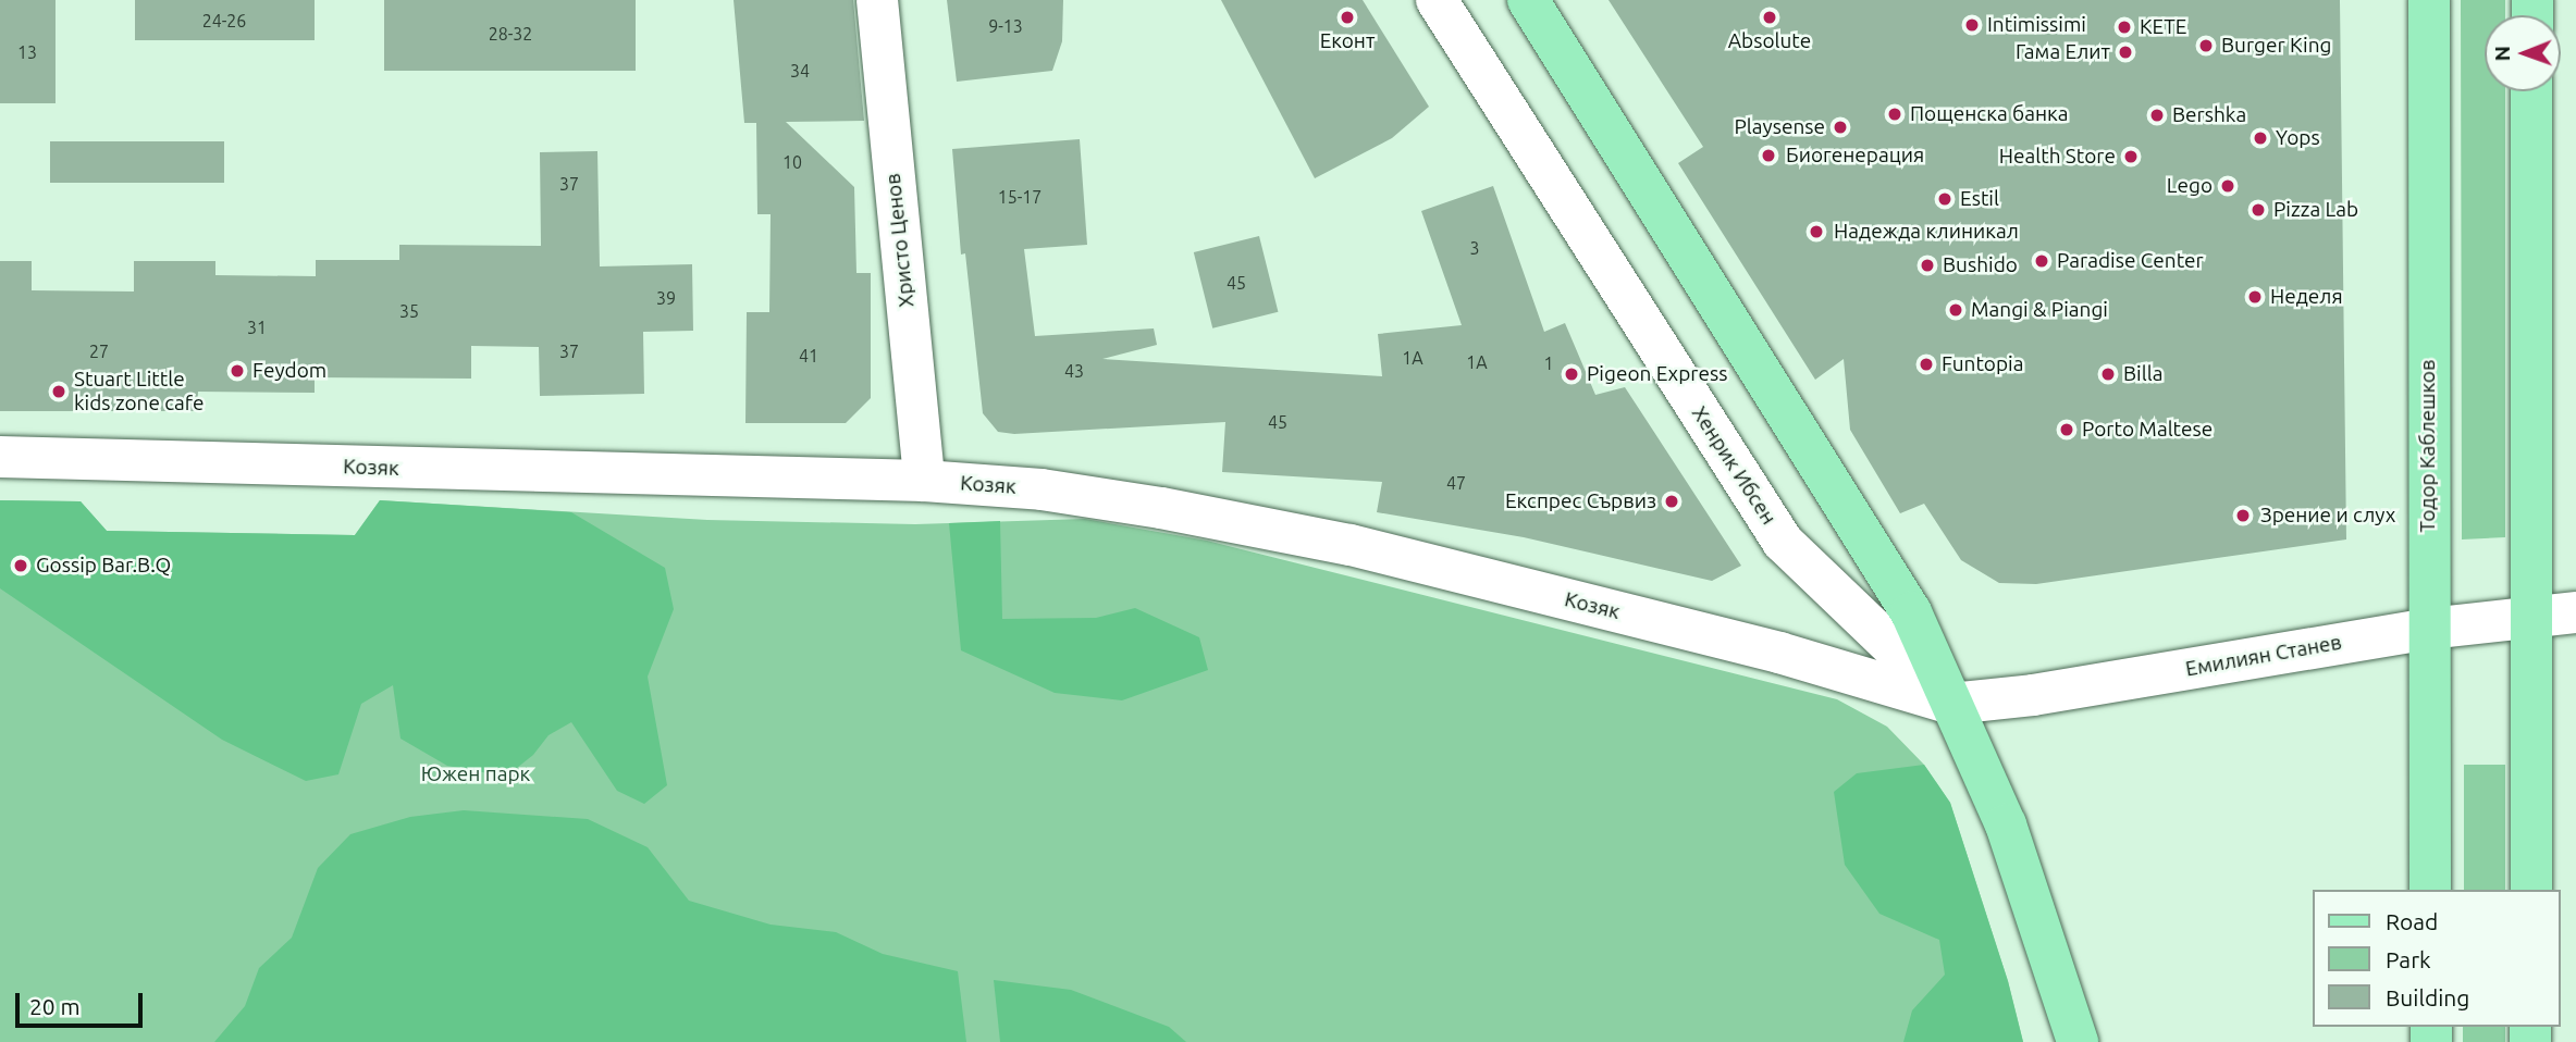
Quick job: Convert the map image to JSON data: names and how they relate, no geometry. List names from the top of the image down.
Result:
{
  "streets": {
    "main road": ["Тодор Каблешков", "Хенрик Ибсен"],
    "street": ["Христо Ценов", "Козяк", "Емилиян Станев"]
  },
  "crossings": [
    ["Христо Ценов", "Козяк"],
    ["Тодор Каблешков", "Емилиян Станев"],
    ["Хенрик Ибсен", "Козяк"],
    ["Хенрик Ибсен", "Емилиян Станев"],
    ["Козяк", "Емилиян Станев"]
  ],
  "parks": ["Южен парк"],
  "places": [
    "Еконт",
    "Absolute",
    "Intimissimi",
    "KETE",
    "Burger King",
    "Гама Елит",
    "Пощенска банка",
    "Bershka",
    "Playsense",
    "Yops",
    "Биогенерация",
    "Health Store",
    "Lego",
    "Estil",
    "Pizza Lab",
    "Надежда клиникал",
    "Paradise Center",
    "Bushido",
    "Неделя",
    "Mangi & Piangi",
    "Funtopia",
    "Feydom",
    "Pigeon Express",
    "Billa",
    "Stuart Little kids zone cafe",
    "Porto Maltese",
    "Експрес Сървиз",
    "Зрение и слух",
    "Gossip Bar.B.Q"
  ],
  "house_numbers": [
    "24-26",
    "9-13",
    "28-32",
    "13",
    "34",
    "10",
    "37",
    "15-17",
    "3",
    "45",
    "39",
    "35",
    "31",
    "27",
    "37",
    "41",
    "1А",
    "1А",
    "1",
    "43",
    "45",
    "47"
  ],
  "legend": ["Road", "Park", "Building"],
  "scale_bar": "20 m",
  "north": "left"
}
